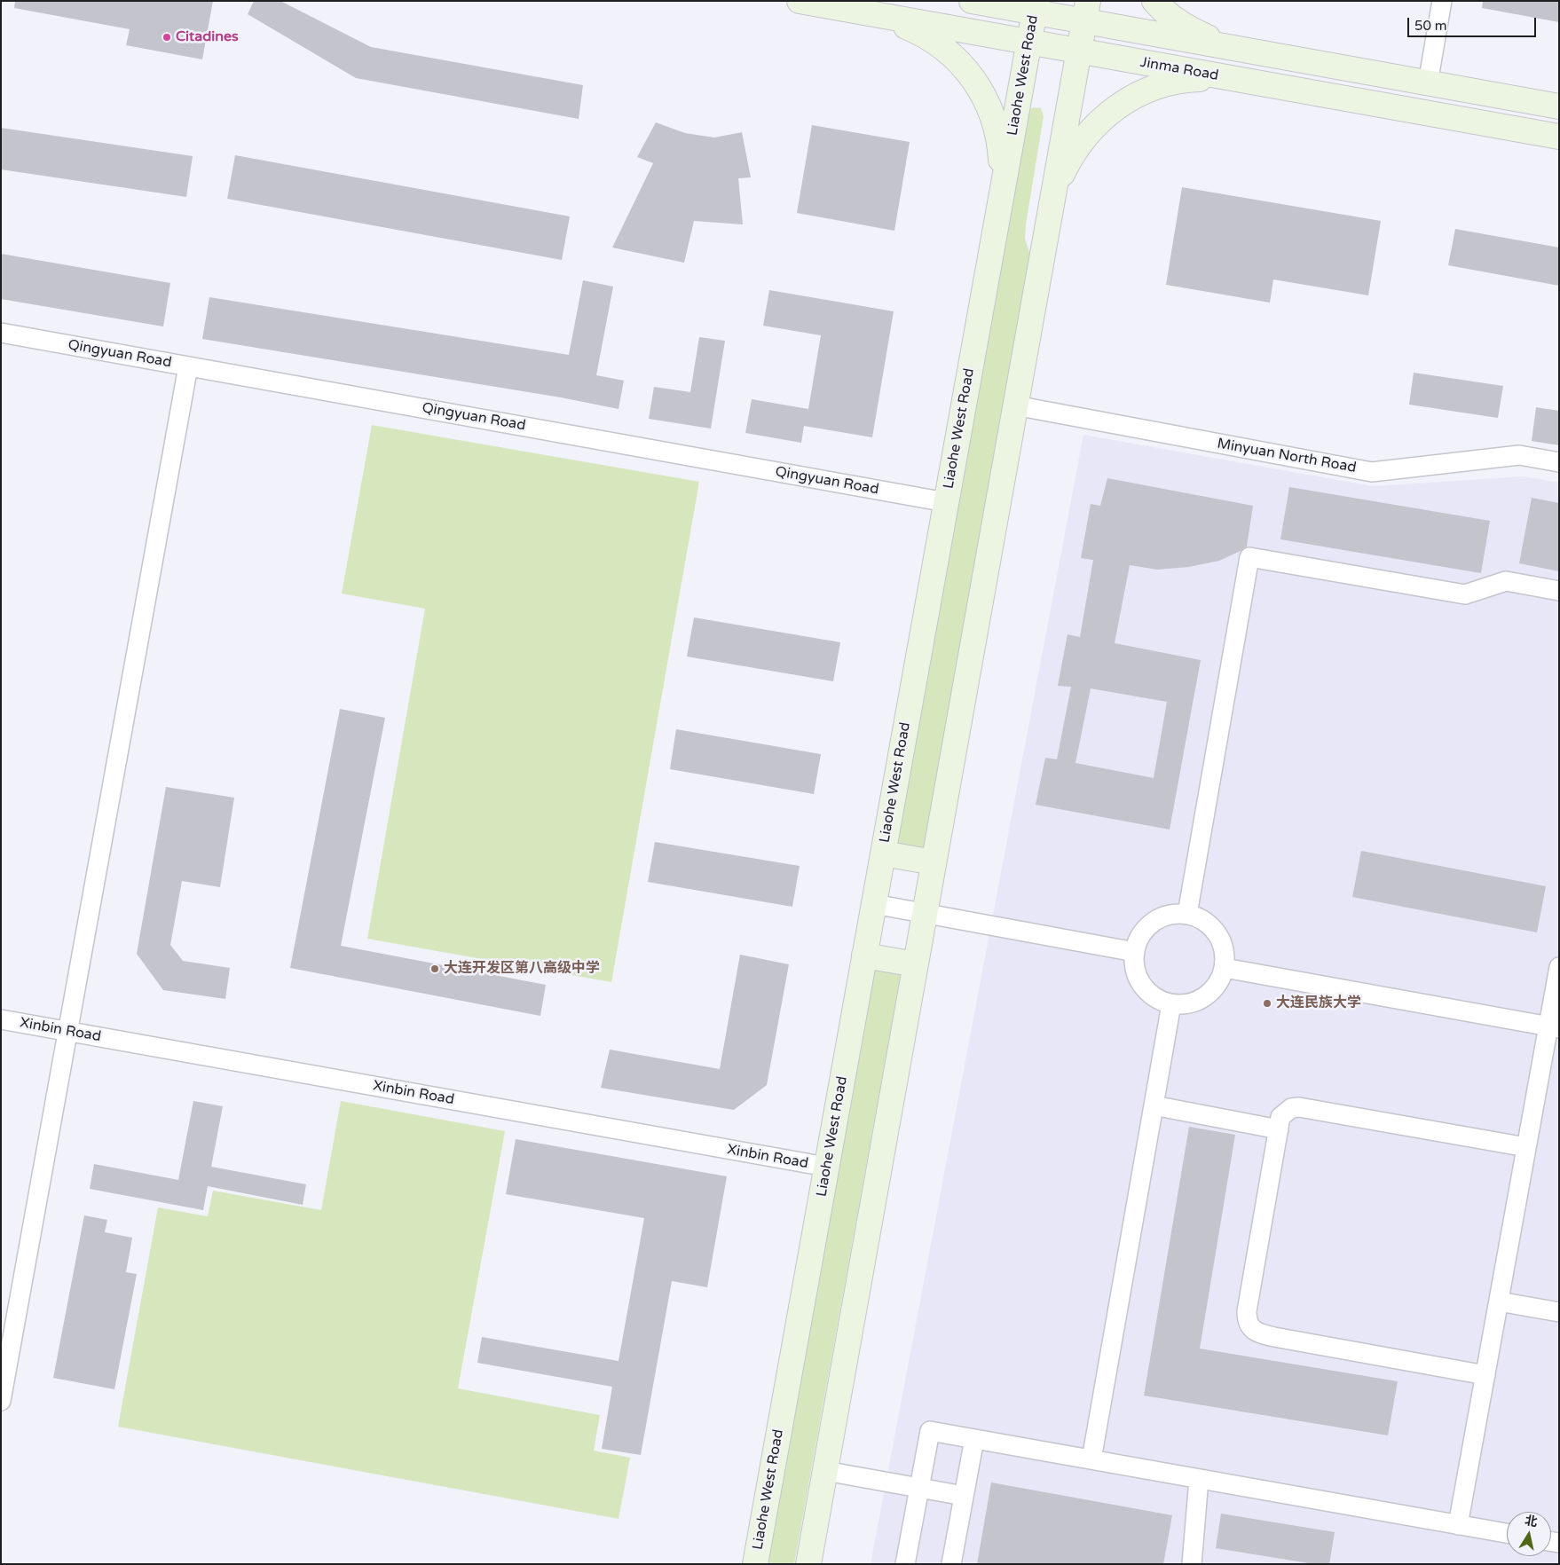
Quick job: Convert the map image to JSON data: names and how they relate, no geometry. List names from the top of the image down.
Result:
{
  "streets": {
    "street": [
      "Jinma Road",
      "Liaohe West Road",
      "Qingyuan Road",
      "Minyuan North Road",
      "Xinbin Road"
    ]
  },
  "crossings": [
    ["Jinma Road", "Liaohe West Road"],
    ["Liaohe West Road", "Qingyuan Road"],
    ["Liaohe West Road", "Xinbin Road"]
  ],
  "places": ["Citadines", "大连开发区第八高级中学", "大连民族大学"],
  "scale_bar": "50 m",
  "north": "top"
}
